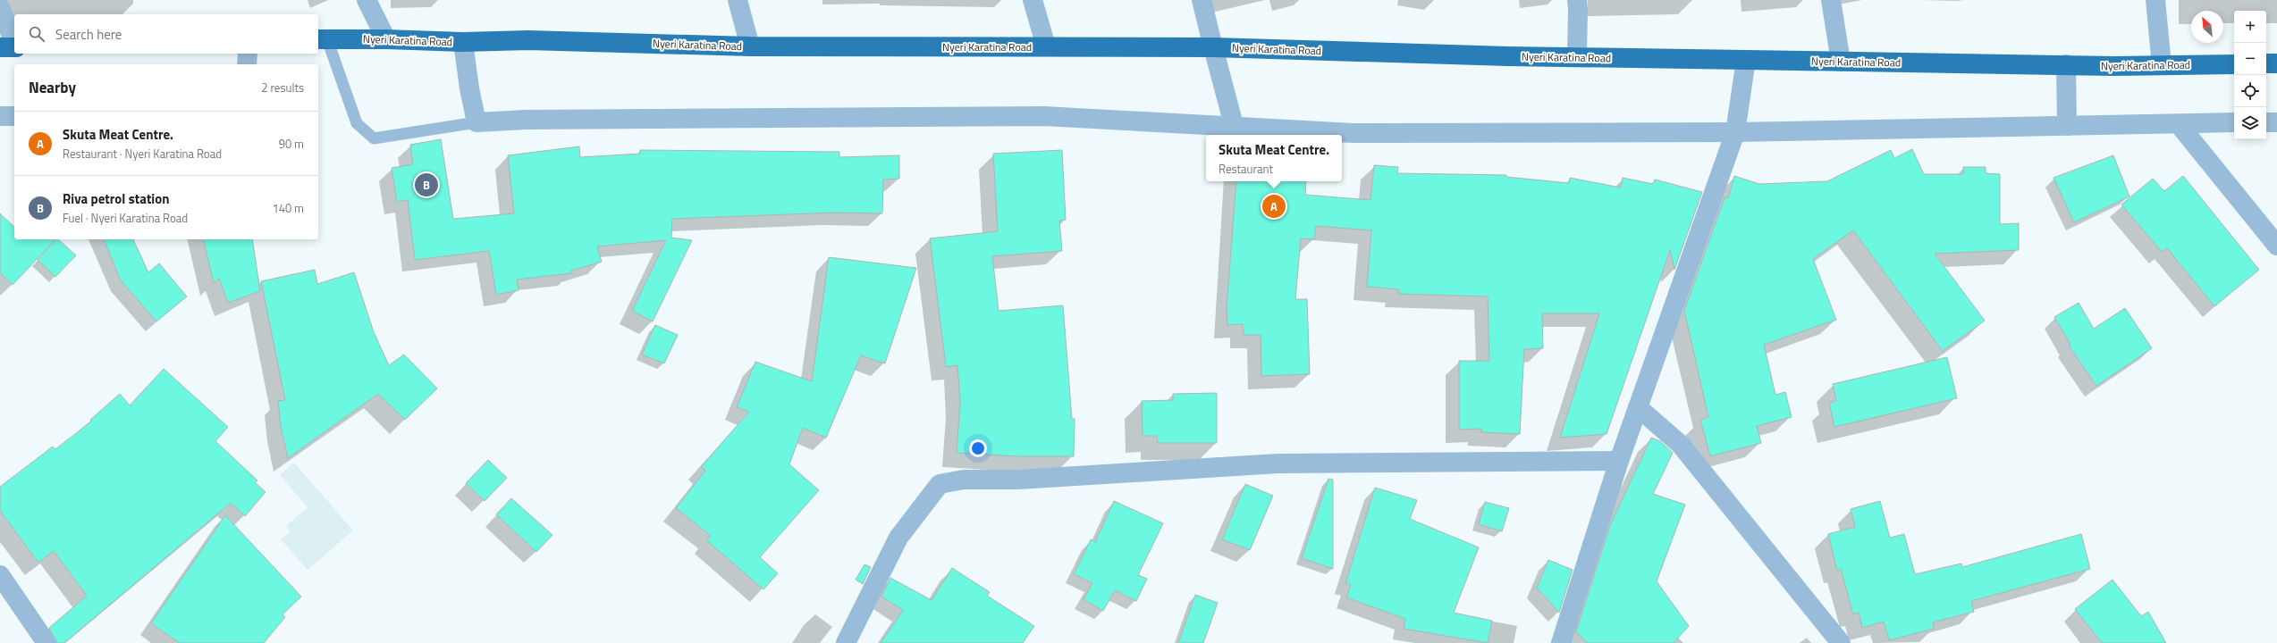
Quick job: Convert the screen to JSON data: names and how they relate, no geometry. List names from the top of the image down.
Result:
{
  "streets": {
    "highway": ["Nyeri Karatina Road"]
  },
  "north": "top left",
  "page": {
    "map_buttons": ["+", "−"],
    "search": "Search here",
    "heading": ["Nearby", "2 results"],
    "list": [
      {
        "mark": "A",
        "name": "Skuta Meat Centre.",
        "note": "Restaurant · Nyeri Karatina Road",
        "value": "90 m"
      },
      {
        "mark": "B",
        "name": "Riva petrol station",
        "note": "Fuel · Nyeri Karatina Road",
        "value": "140 m"
      }
    ],
    "popup": ["Skuta Meat Centre.", "Restaurant"],
    "pins": ["B", "A"]
  }
}
